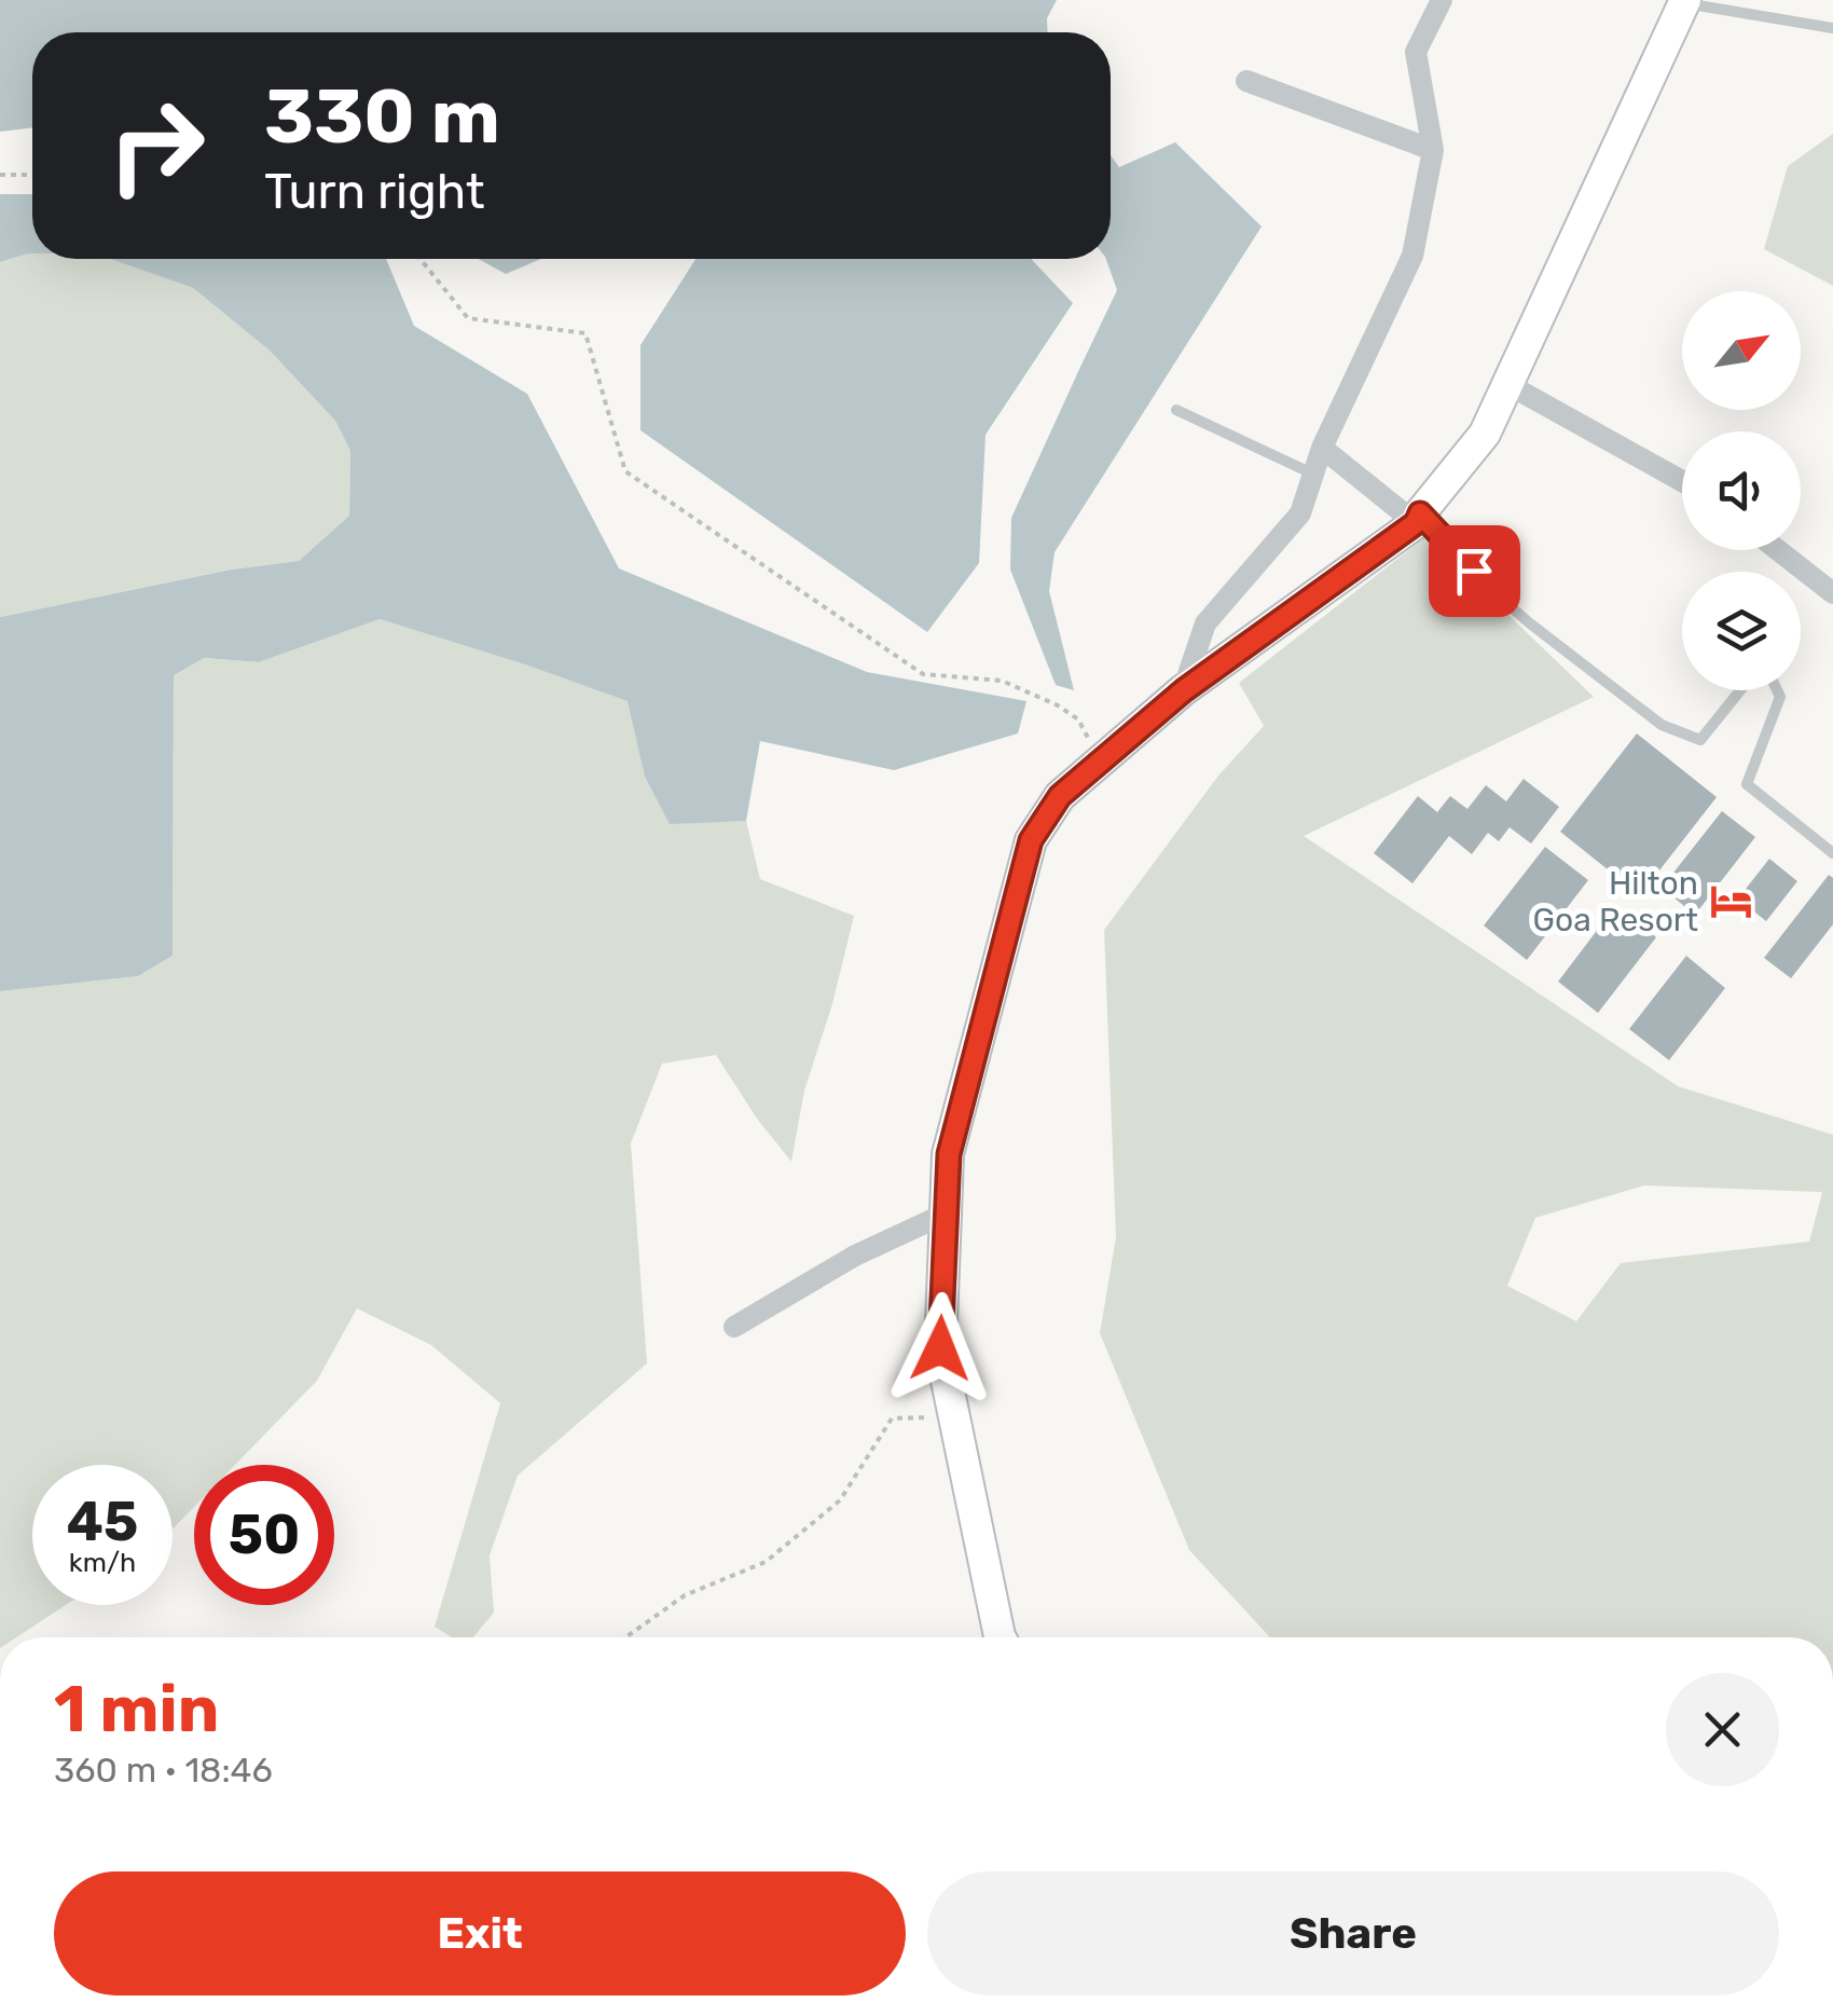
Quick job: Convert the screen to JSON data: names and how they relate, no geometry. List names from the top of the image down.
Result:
{
  "places": {
    "hotel": ["Hilton Goa Resort"]
  },
  "north": "top right",
  "page": {
    "turn": ["330 m", "Turn right"],
    "speed": "45 km/h",
    "limit": "50",
    "heading": ["1 min", "360 m · 18:46"],
    "buttons": ["Exit", "Share"]
  }
}
